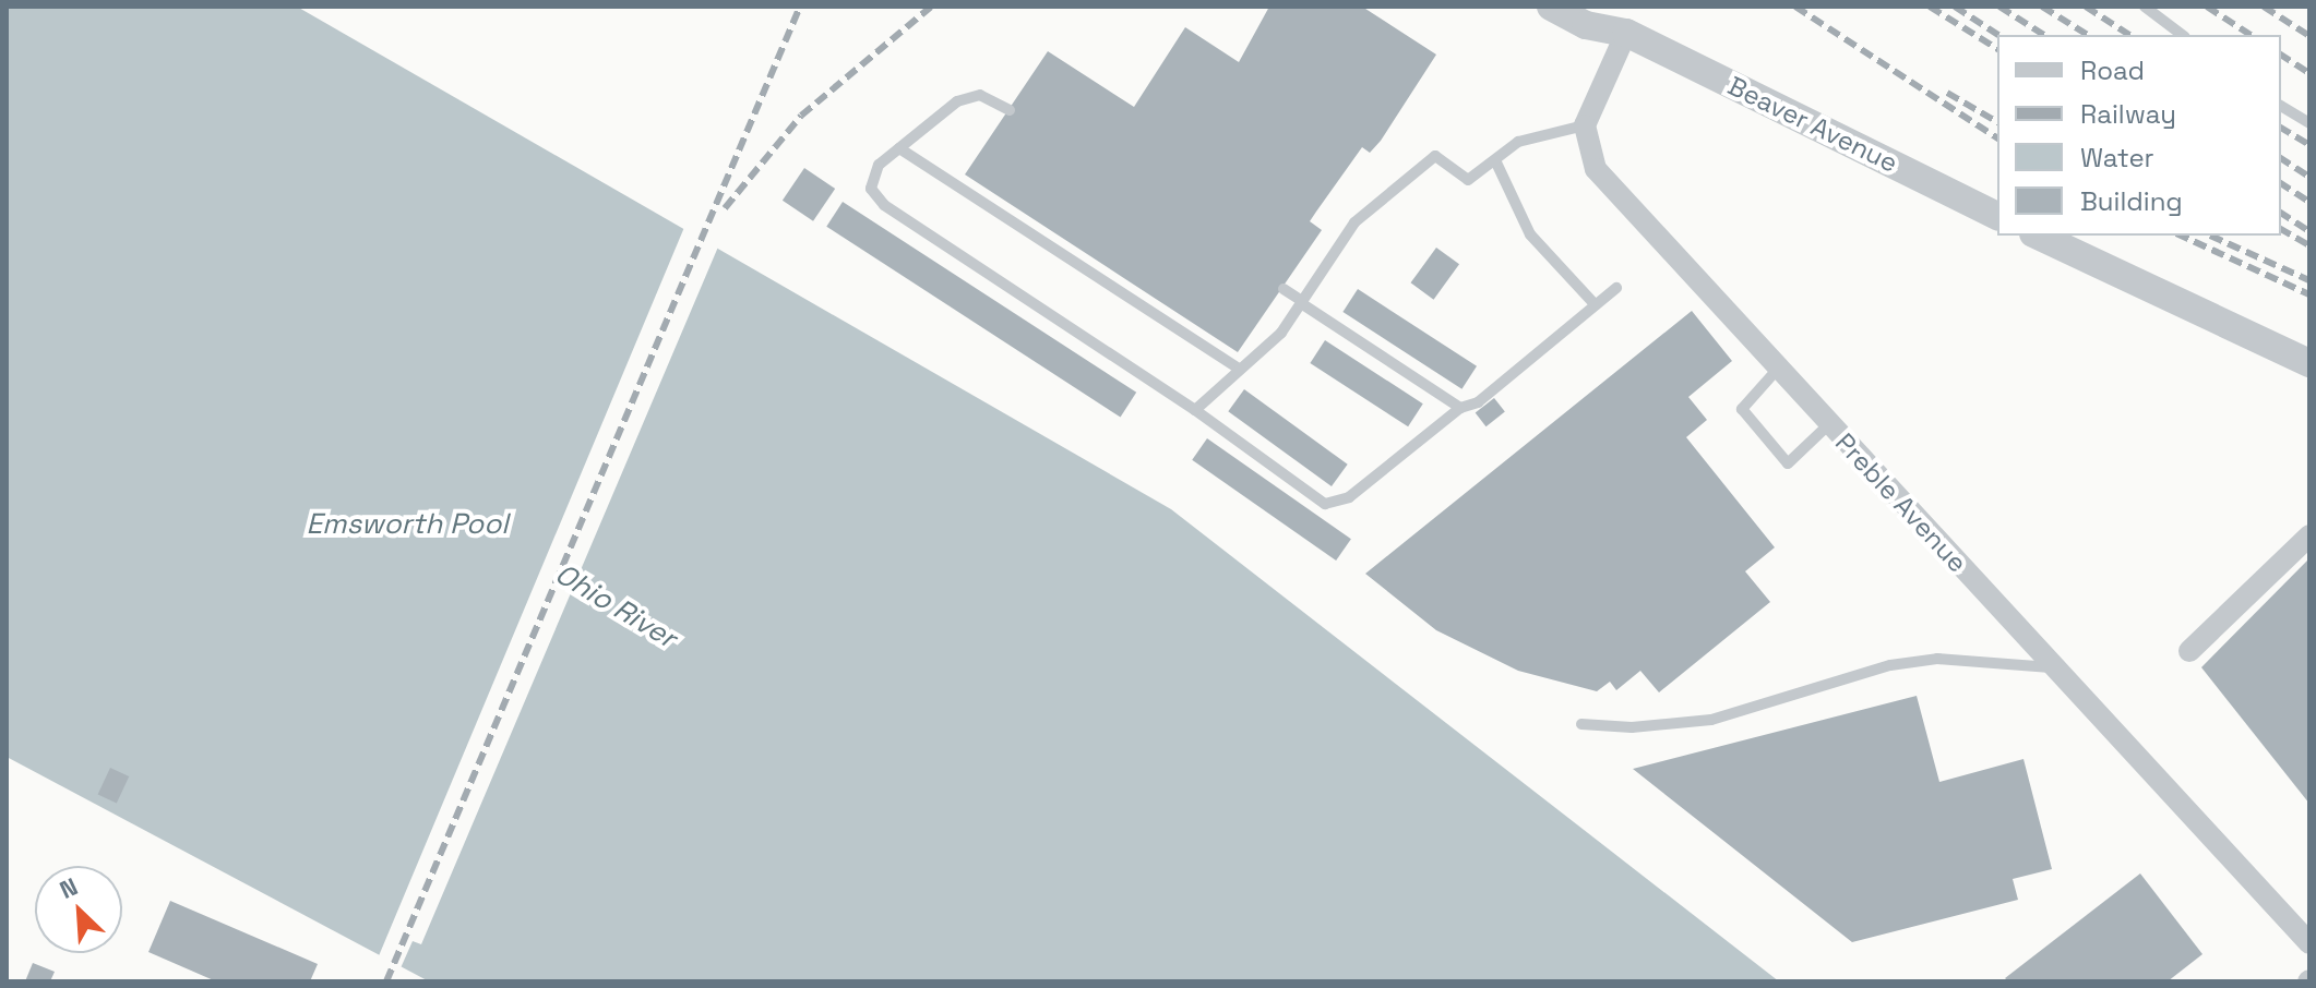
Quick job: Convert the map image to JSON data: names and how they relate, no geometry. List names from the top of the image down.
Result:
{
  "streets": {
    "street": ["Beaver Avenue", "Preble Avenue"]
  },
  "water": ["Emsworth Pool", "Ohio River"],
  "legend": [
    "Road",
    "Railway",
    "Water",
    "Building"
  ],
  "north": "top left"
}
